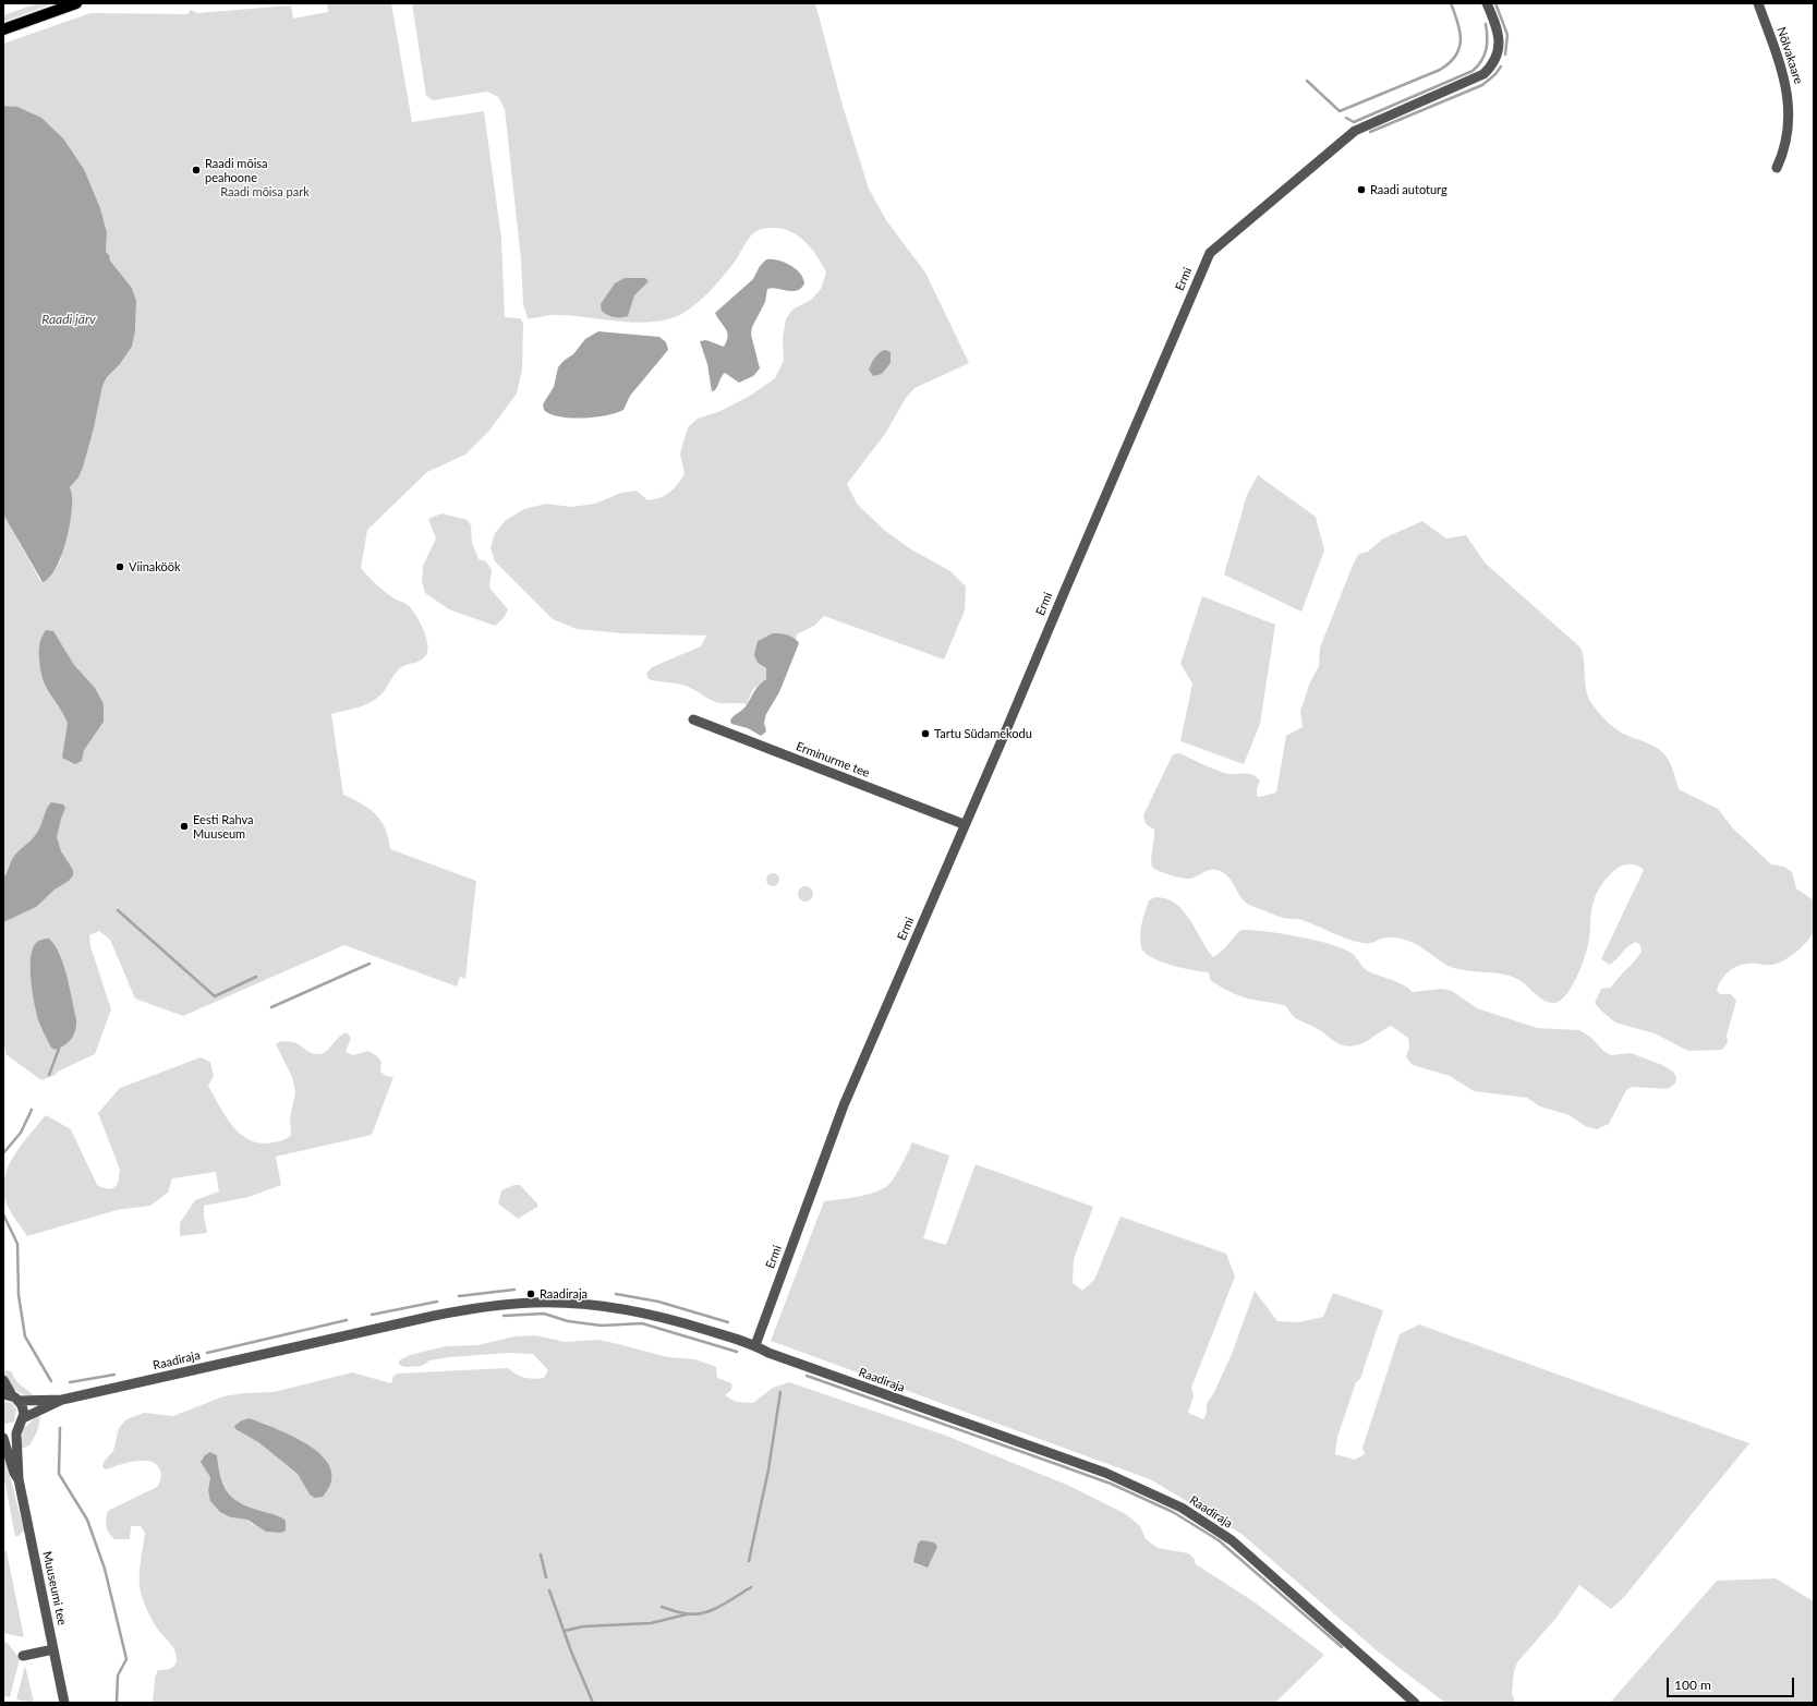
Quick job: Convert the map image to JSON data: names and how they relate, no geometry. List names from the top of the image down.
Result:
{
  "streets": {
    "street": [
      "Nõlvakaare",
      "Ermi",
      "Erminurme tee",
      "Raadiraja",
      "Muuseumi tee"
    ]
  },
  "crossings": [
    ["Ermi", "Erminurme tee"],
    ["Ermi", "Raadiraja"],
    ["Raadiraja", "Muuseumi tee"]
  ],
  "water": ["Raadi järv"],
  "parks": ["Raadi mõisa park"],
  "places": [
    "Raadi mõisa peahoone",
    "Raadi autoturg",
    "Viinaköök",
    "Tartu Südamekodu",
    "Eesti Rahva Muuseum",
    "Raadiraja"
  ],
  "scale_bar": "100 m"
}
